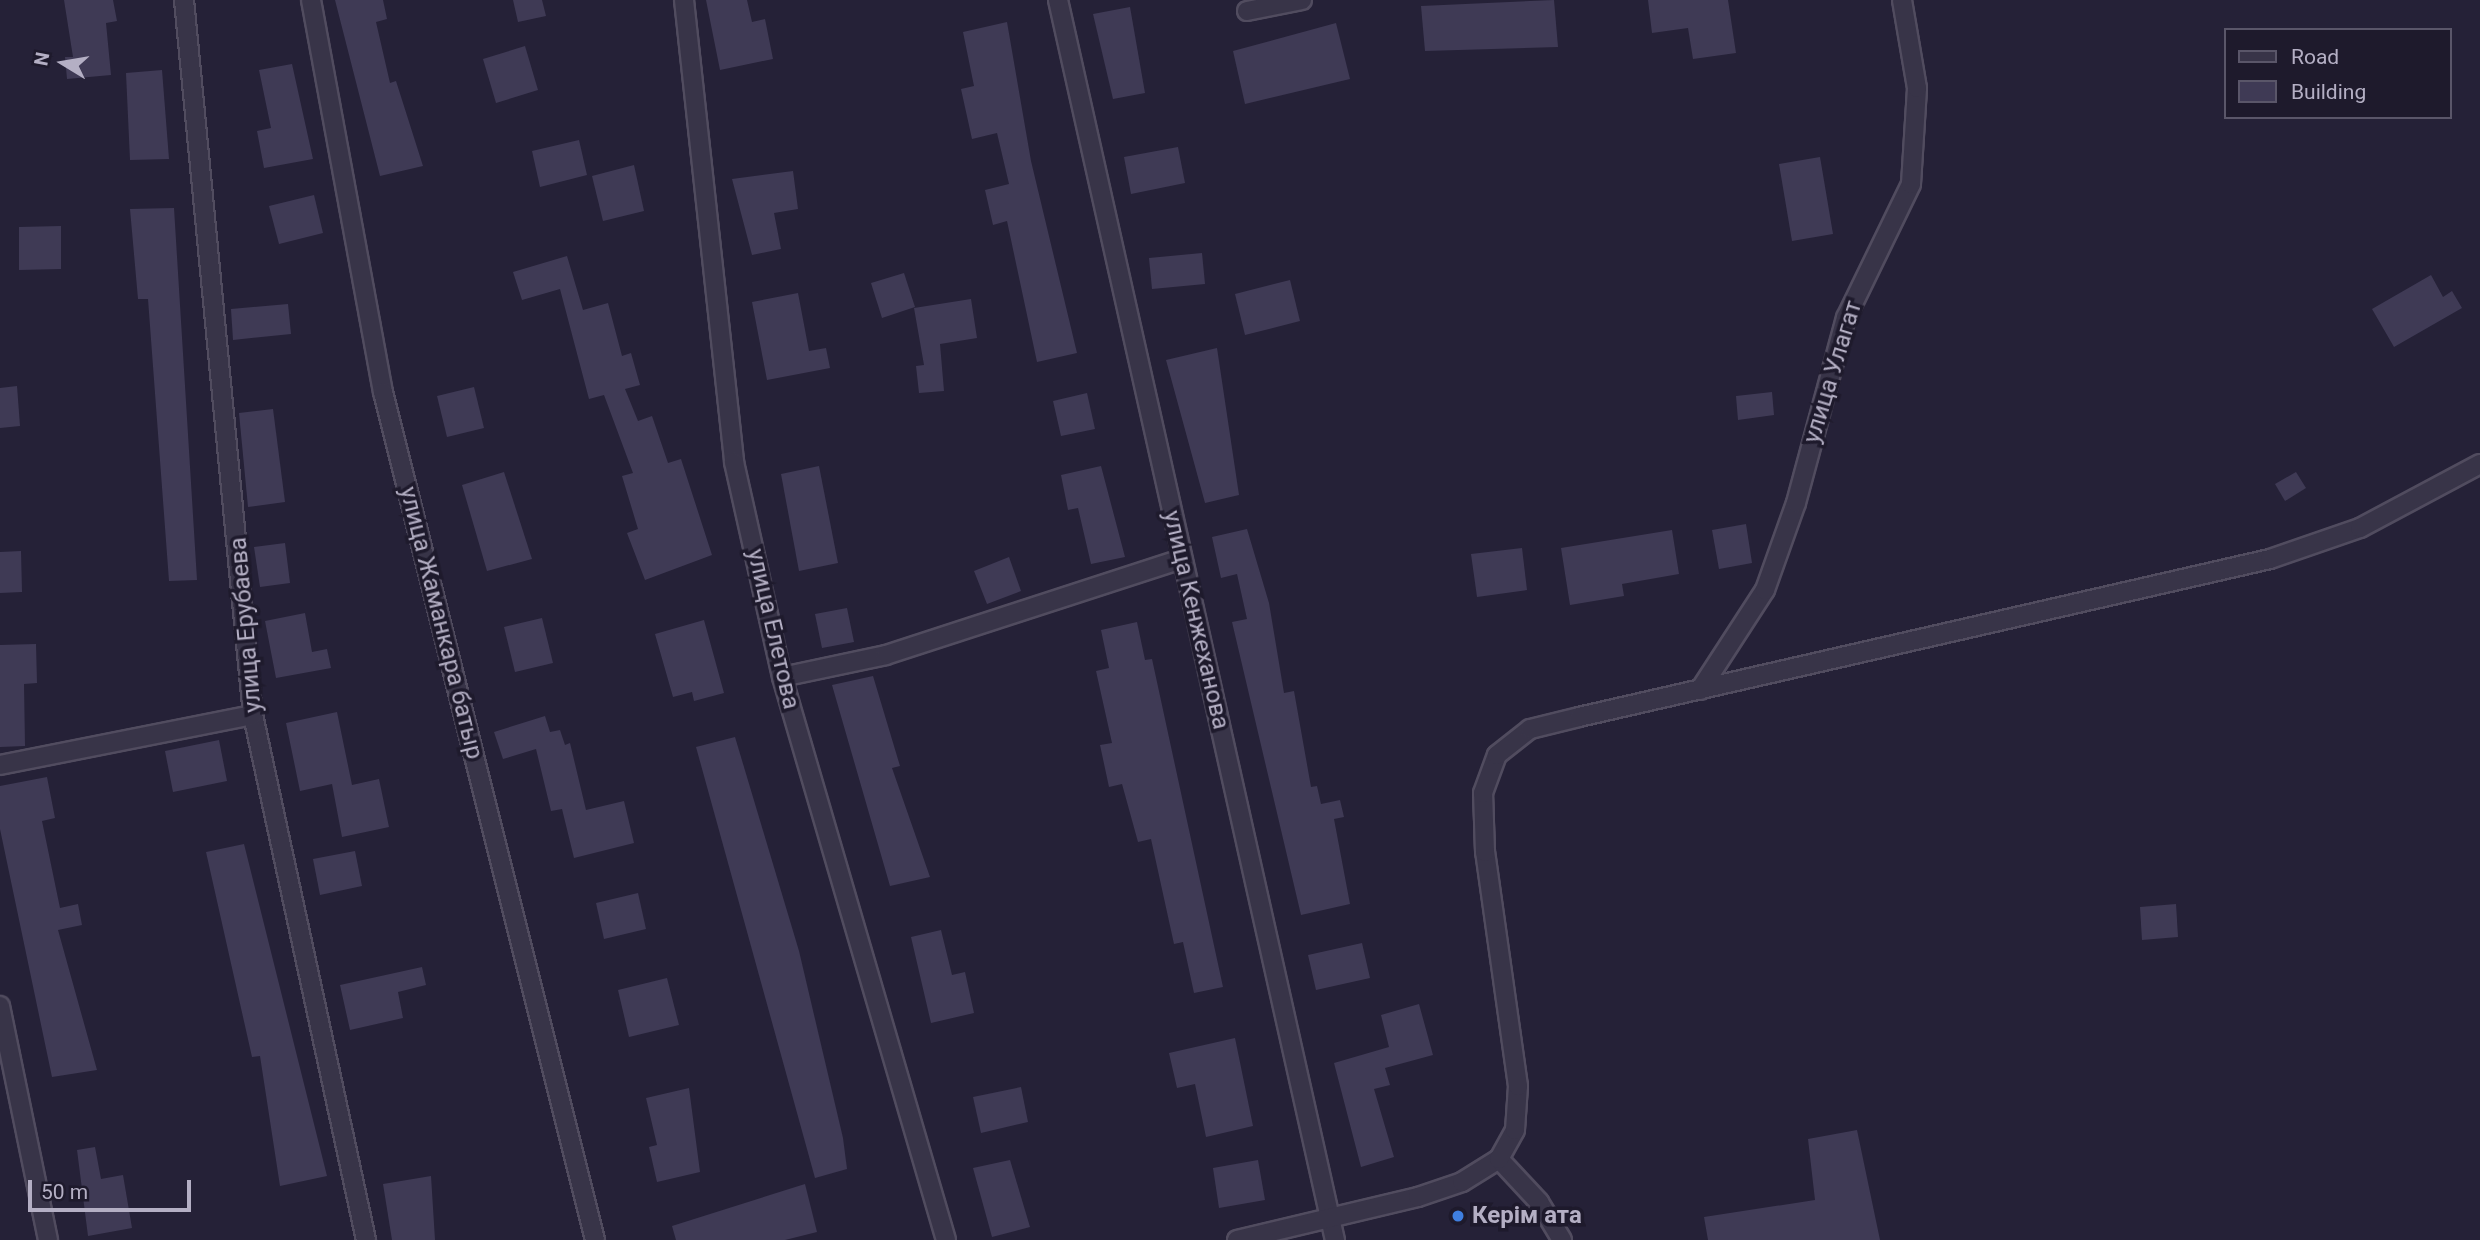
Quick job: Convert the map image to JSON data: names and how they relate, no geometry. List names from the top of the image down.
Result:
{
  "streets": {
    "street": [
      "улица Улагат",
      "улица Кенжеханова",
      "улица Жаманкара батыр",
      "улица Ерубаева",
      "улица Елетова"
    ]
  },
  "places": ["Керім ата"],
  "legend": ["Road", "Building"],
  "scale_bar": "50 m",
  "north": "left"
}
